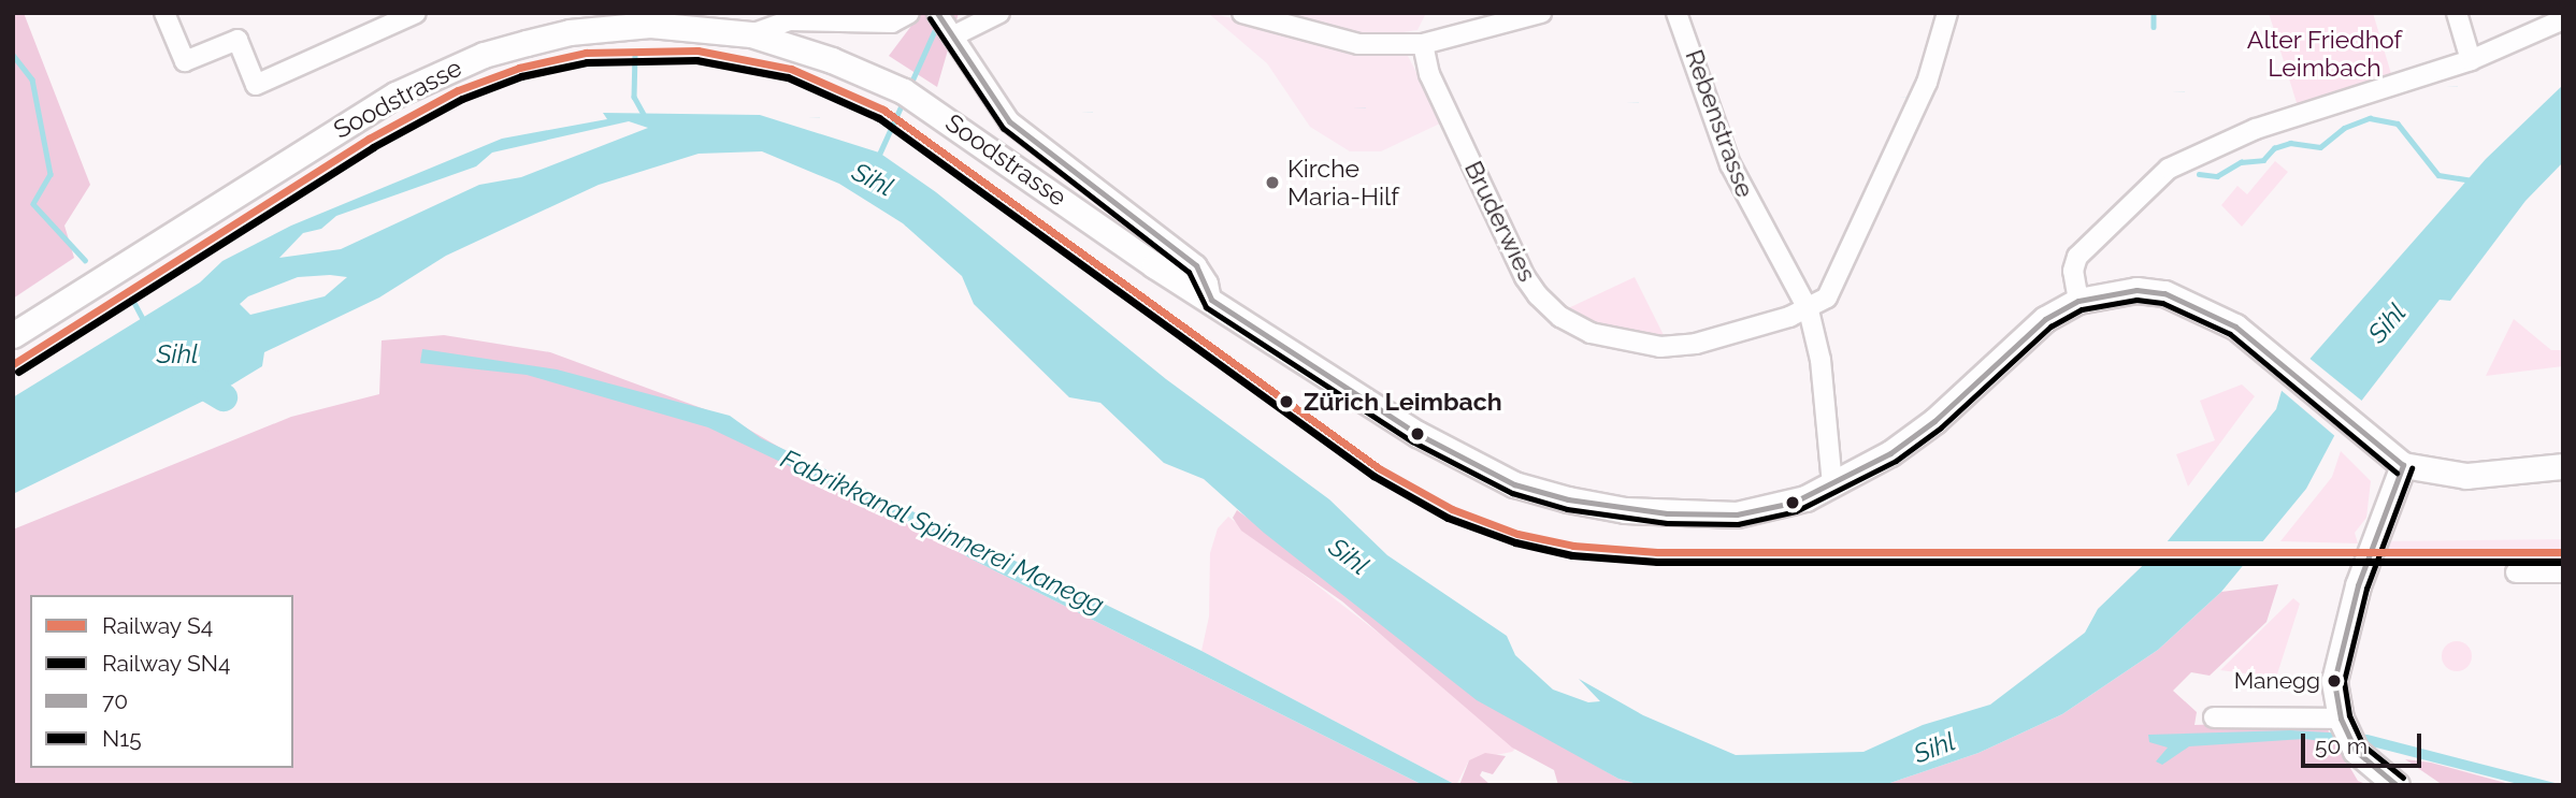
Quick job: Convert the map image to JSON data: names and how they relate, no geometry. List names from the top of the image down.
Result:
{
  "streets": {
    "main road": ["Soodstrasse"],
    "street": ["Rebenstrasse", "Bruderwies"]
  },
  "crossings": [
    ["Soodstrasse", "Rebenstrasse"],
    ["Rebenstrasse", "Bruderwies"]
  ],
  "water": ["Sihl", "Fabrikkanal Spinnerei Manegg"],
  "parks": ["Alter Friedhof Leimbach"],
  "places": ["Kirche Maria-Hilf", "Zürich Leimbach", "Manegg"],
  "lines": [
    "transit line 70",
    "transit line N15",
    "rail line S4",
    "rail line SN4"
  ],
  "legend": [
    "Railway S4",
    "Railway SN4",
    "70",
    "N15"
  ],
  "scale_bar": "50 m"
}
